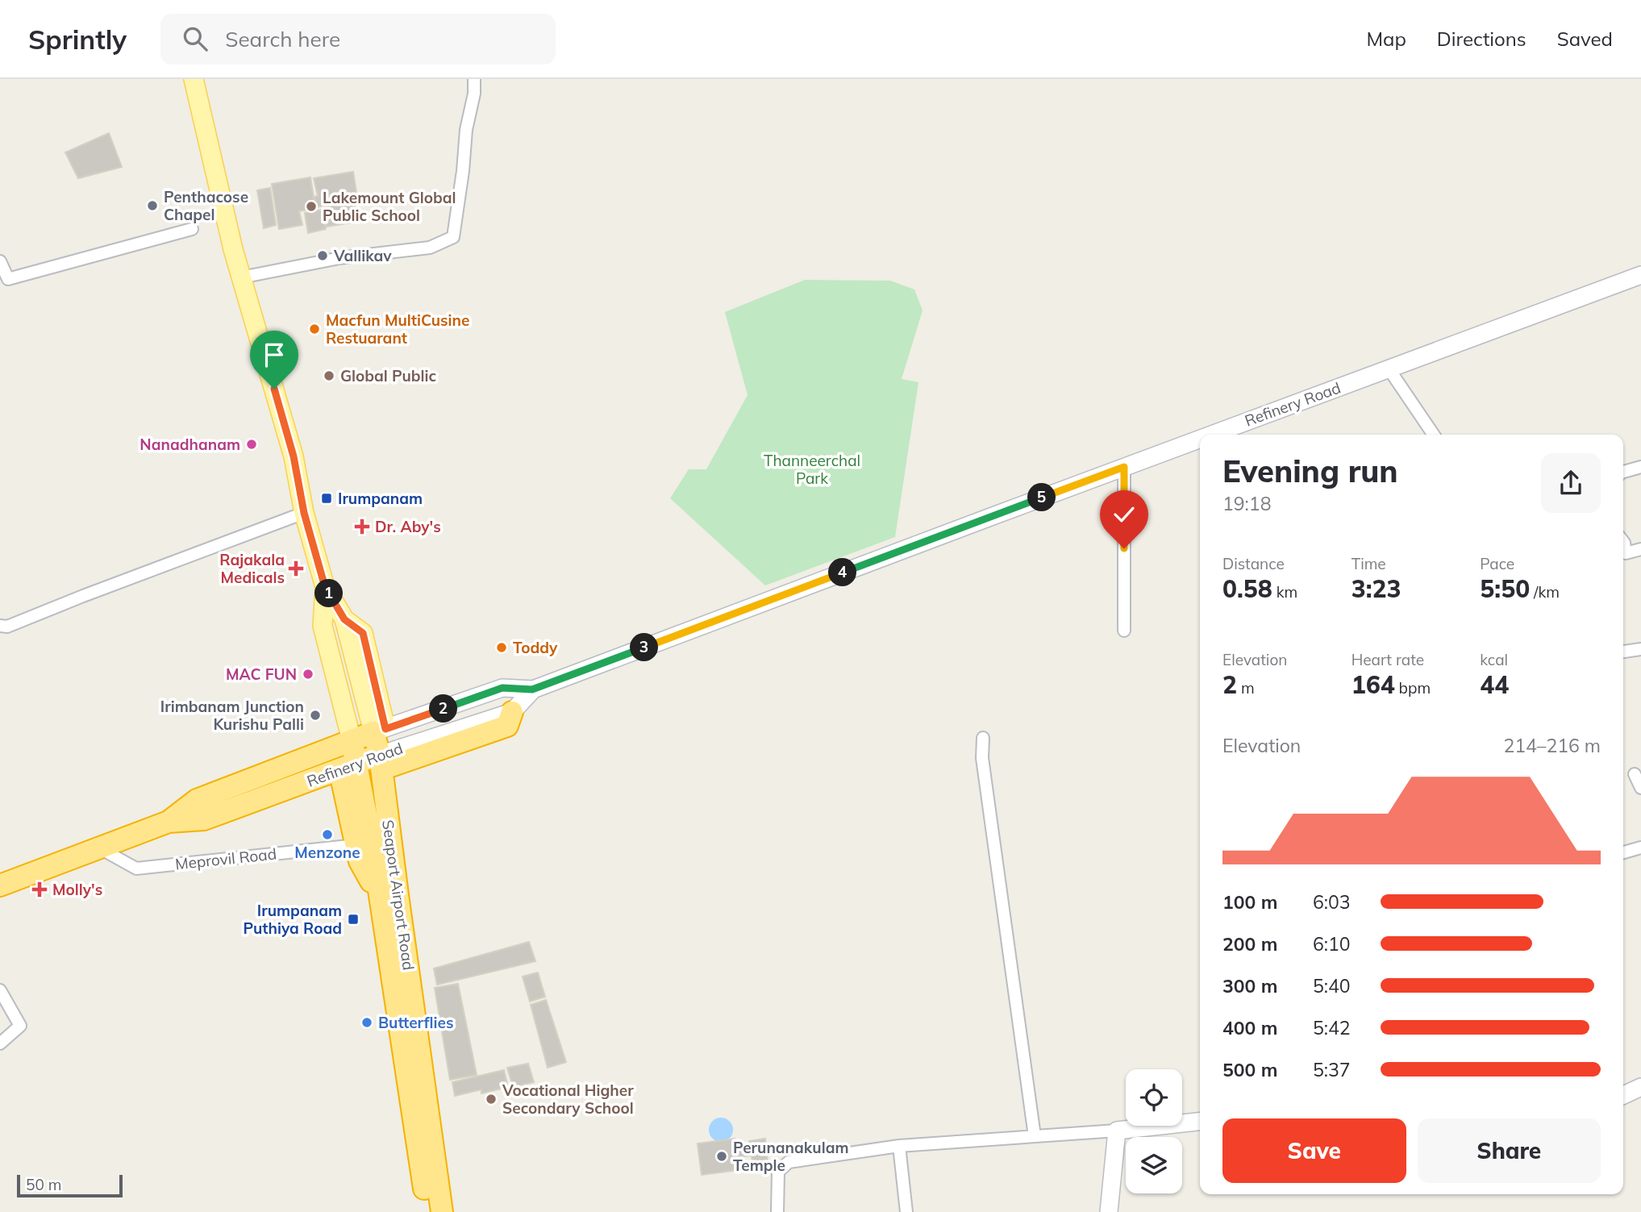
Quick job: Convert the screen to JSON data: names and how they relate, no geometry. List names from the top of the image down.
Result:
{
  "streets": {
    "highway": ["Refinery Road", "Seaport Airport Road"],
    "street": ["Meprovil Road"]
  },
  "crossings": [
    ["Refinery Road", "Meprovil Road"],
    ["Refinery Road", "Seaport Airport Road"]
  ],
  "parks": ["Thanneerchal Park"],
  "places": {
    "other": [
      "Penthacose Chapel",
      "Lakemount Global Public School",
      "Vallikav",
      "Macfun MultiCusine Restuarant",
      "Global Public",
      "Nanadhanam",
      "Toddy",
      "MAC FUN",
      "Irimbanam Junction Kurishu Palli",
      "Menzone",
      "Butterflies",
      "Vocational Higher Secondary School",
      "Perunanakulam Temple"
    ],
    "transit": ["Irumpanam", "Irumpanam Puthiya Road"],
    "health": ["Dr. Aby's", "Rajakala Medicals", "Molly's"]
  },
  "scale_bar": "50 m",
  "page": {
    "header": "Sprintly",
    "search": "Search here",
    "nav": ["Map", "Directions", "Saved"],
    "heading": ["Evening run", "19:18"],
    "pins": [
      "5",
      "4",
      "1",
      "3",
      "2"
    ],
    "stats": [
      ["Distance", "0.58 km"],
      ["Time", "3:23"],
      ["Pace", "5:50 /km"],
      ["Elevation", "2 m"],
      ["Heart rate", "164 bpm"],
      ["kcal", "44"]
    ],
    "chart": ["Elevation", "214–216 m"],
    "list": [
      {
        "name": "100 m",
        "note": "6:03"
      },
      {
        "name": "200 m",
        "note": "6:10"
      },
      {
        "name": "300 m",
        "note": "5:40"
      },
      {
        "name": "400 m",
        "note": "5:42"
      },
      {
        "name": "500 m",
        "note": "5:37"
      }
    ],
    "buttons": ["Save", "Share"],
    "scale": "50 m"
  }
}
